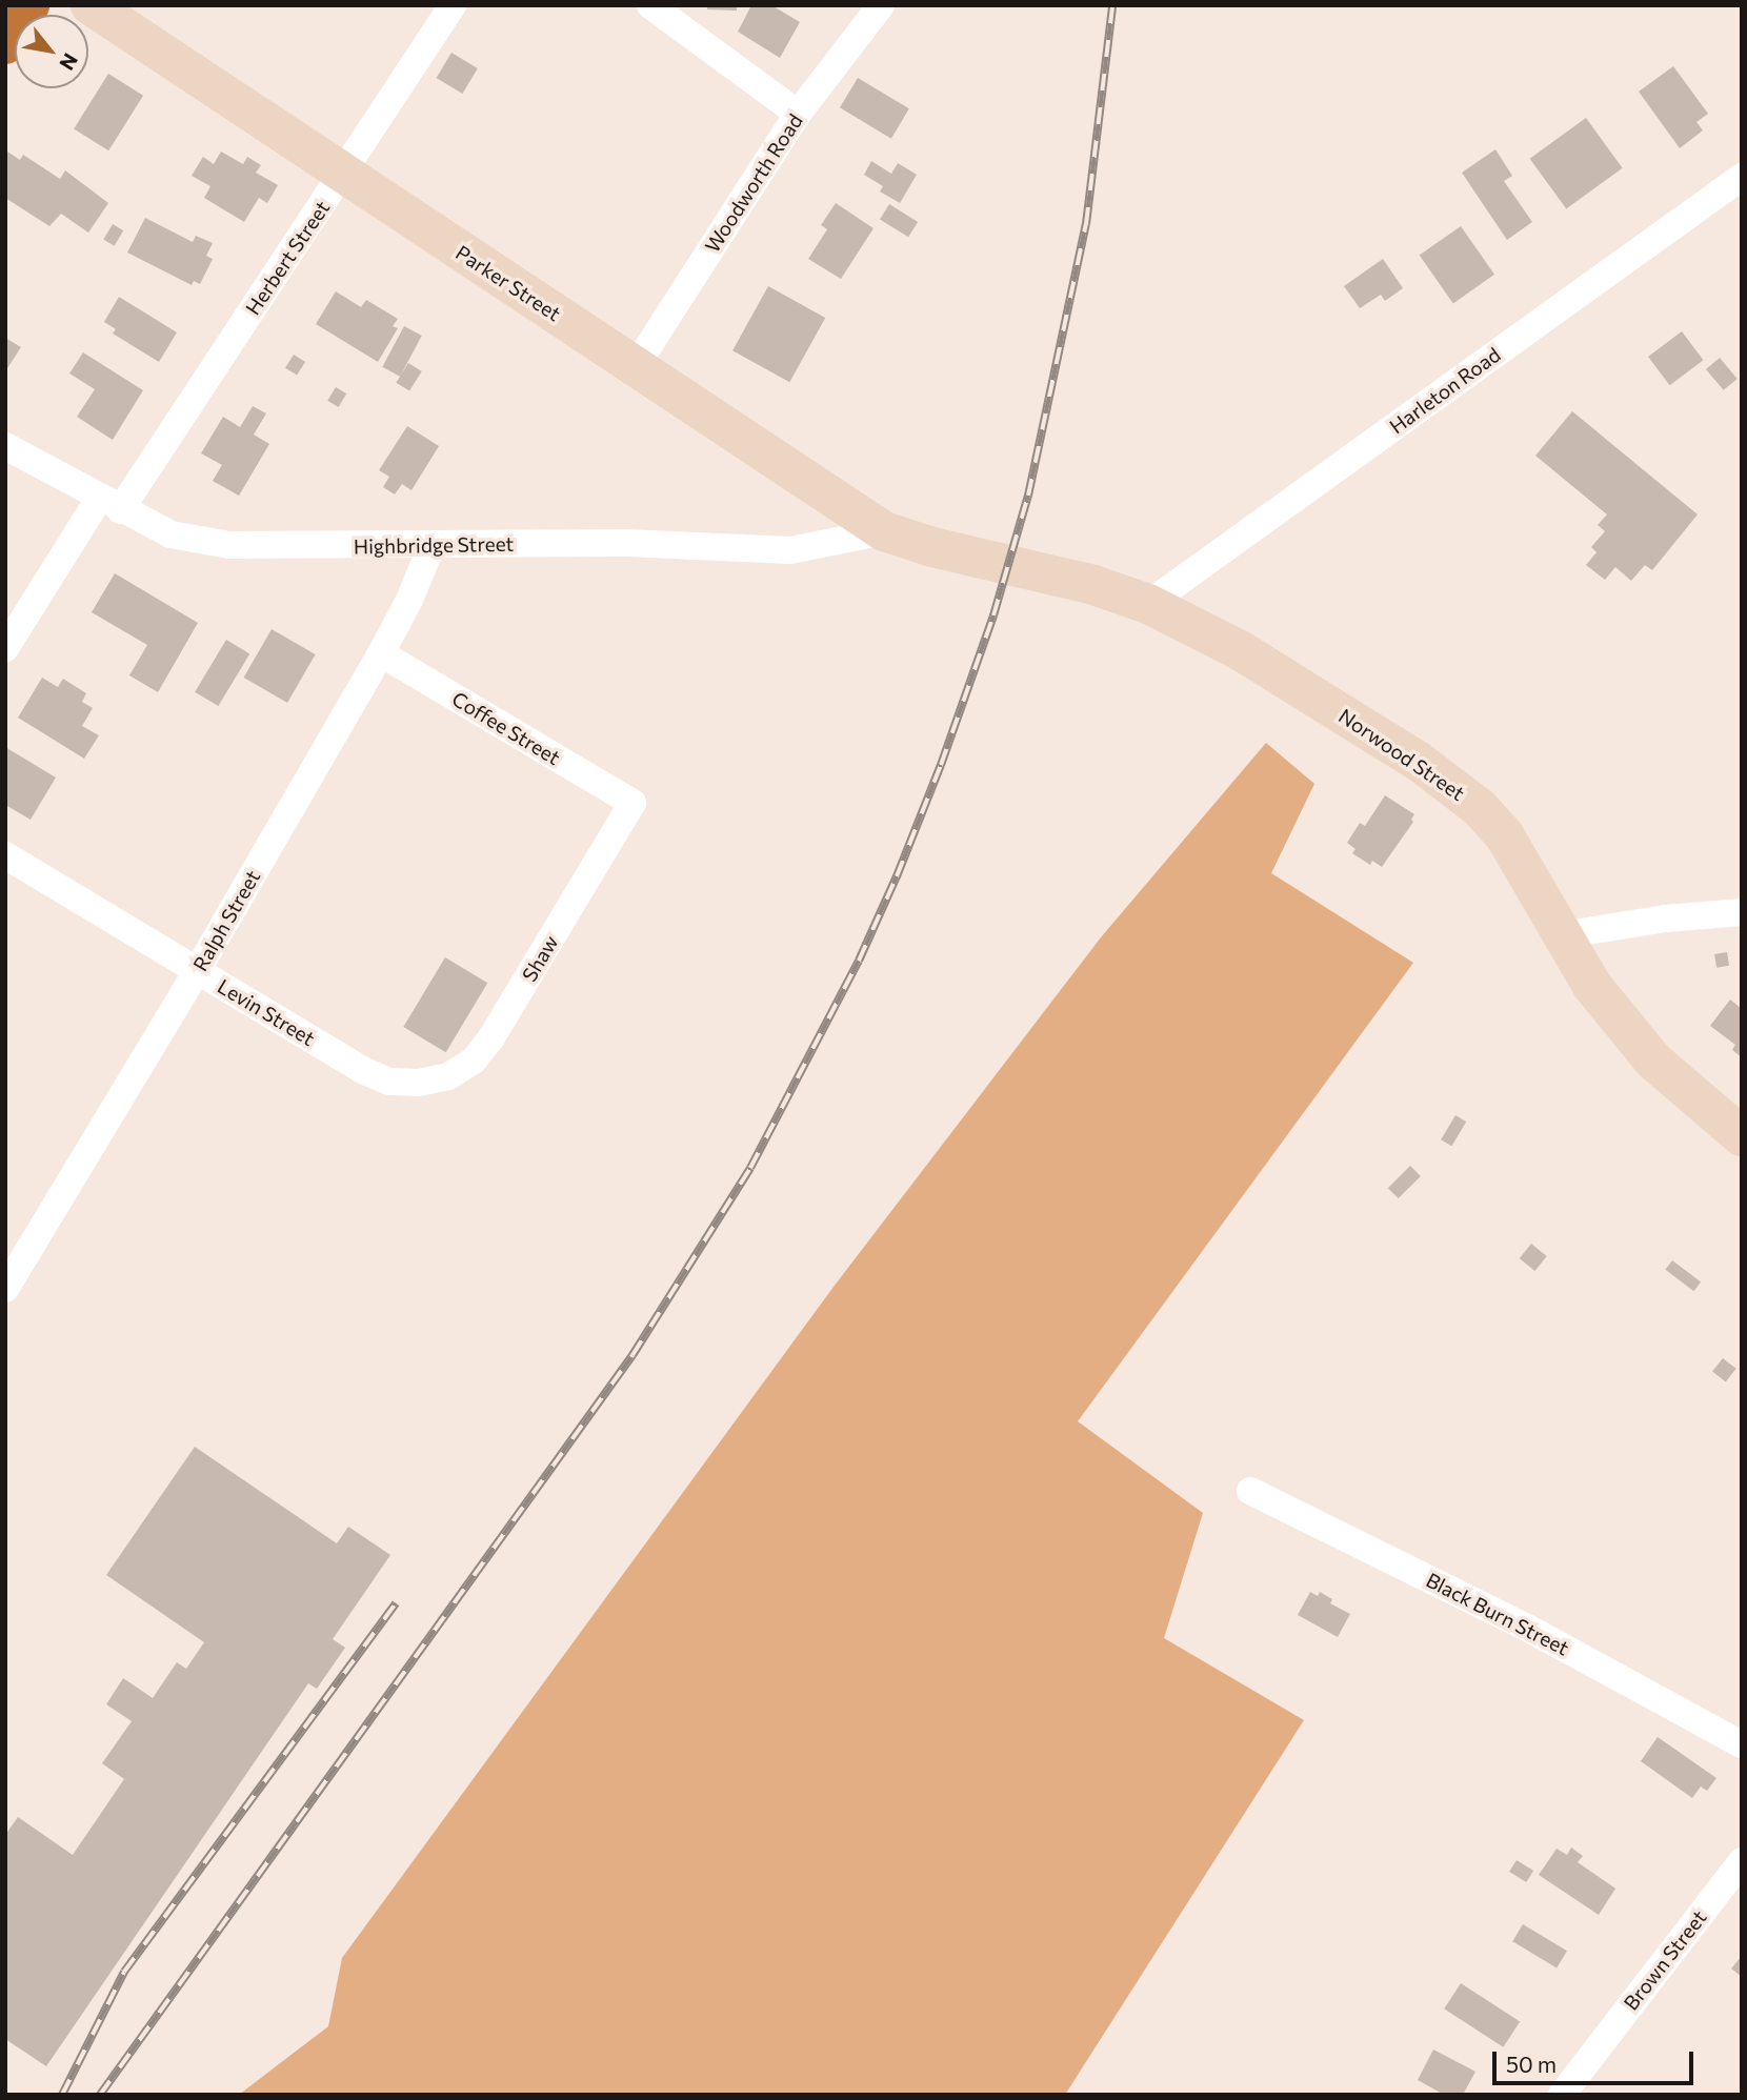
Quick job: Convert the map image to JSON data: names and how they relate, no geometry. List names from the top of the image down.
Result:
{
  "streets": {
    "street": [
      "Woodworth Road",
      "Herbert Street",
      "Parker Street",
      "Harleton Road",
      "Highbridge Street",
      "Coffee Street",
      "Norwood Street",
      "Ralph Street",
      "Shaw",
      "Levin Street",
      "Black Burn Street",
      "Brown Street"
    ]
  },
  "crossings": [
    ["Woodworth Road", "Parker Street"],
    ["Herbert Street", "Parker Street"],
    ["Herbert Street", "Highbridge Street"],
    ["Parker Street", "Highbridge Street"],
    ["Parker Street", "Norwood Street"],
    ["Harleton Road", "Norwood Street"],
    ["Highbridge Street", "Ralph Street"],
    ["Coffee Street", "Ralph Street"],
    ["Coffee Street", "Shaw"],
    ["Ralph Street", "Levin Street"],
    ["Shaw", "Levin Street"]
  ],
  "scale_bar": "50 m",
  "north": "bottom right"
}
